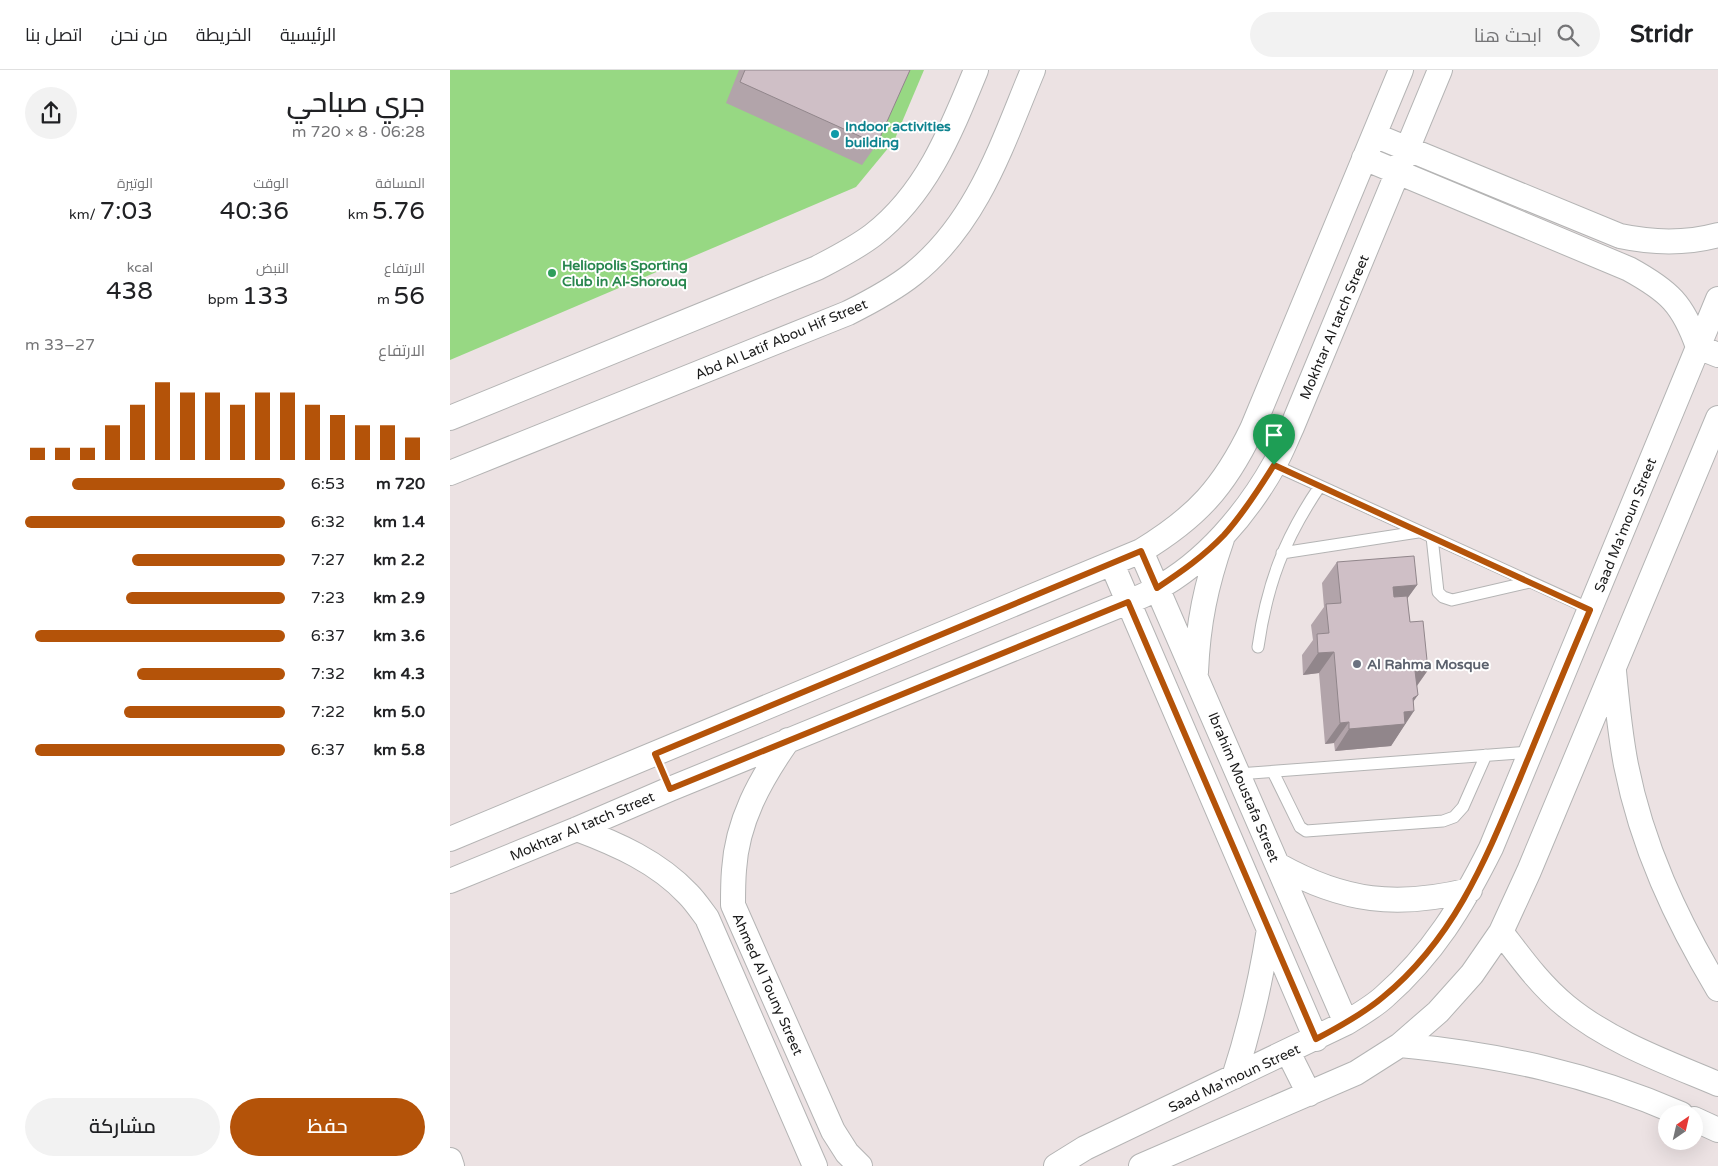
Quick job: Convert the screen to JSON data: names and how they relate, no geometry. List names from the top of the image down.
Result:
{
  "streets": {
    "street": [
      "Mokhtar Al tatch Street",
      "Abd Al Latif Abou Hif Street",
      "Saad Ma'moun Street",
      "Ibrahim Moustafa Street",
      "Ahmed Al Touny Street"
    ]
  },
  "crossings": [
    ["Mokhtar Al tatch Street", "Ibrahim Moustafa Street"],
    ["Mokhtar Al tatch Street", "Ahmed Al Touny Street"],
    ["Saad Ma'moun Street", "Ibrahim Moustafa Street"]
  ],
  "places": ["Indoor activities building", "Heliopolis Sporting Club in Al-Shorouq", "Al Rahma Mosque"],
  "north": "top right",
  "page": {
    "header": "Stridr",
    "search": "ابحث هنا",
    "nav": [
      "الرئيسية",
      "الخريطة",
      "من نحن",
      "اتصل بنا"
    ],
    "heading": ["جري صباحي", "06:28 · 8 × 720 m"],
    "stats": [
      ["المسافة", "5.76 km"],
      ["الوقت", "40:36"],
      ["الوتيرة", "7:03 /km"],
      ["الارتفاع", "56 m"],
      ["النبض", "133 bpm"],
      ["kcal", "438"]
    ],
    "chart": ["الارتفاع", "27–33 m"],
    "list": [
      {
        "name": "720 m",
        "note": "6:53"
      },
      {
        "name": "1.4 km",
        "note": "6:32"
      },
      {
        "name": "2.2 km",
        "note": "7:27"
      },
      {
        "name": "2.9 km",
        "note": "7:23"
      },
      {
        "name": "3.6 km",
        "note": "6:37"
      },
      {
        "name": "4.3 km",
        "note": "7:32"
      },
      {
        "name": "5.0 km",
        "note": "7:22"
      },
      {
        "name": "5.8 km",
        "note": "6:37"
      }
    ],
    "buttons": ["حفظ", "مشاركة"]
  }
}
